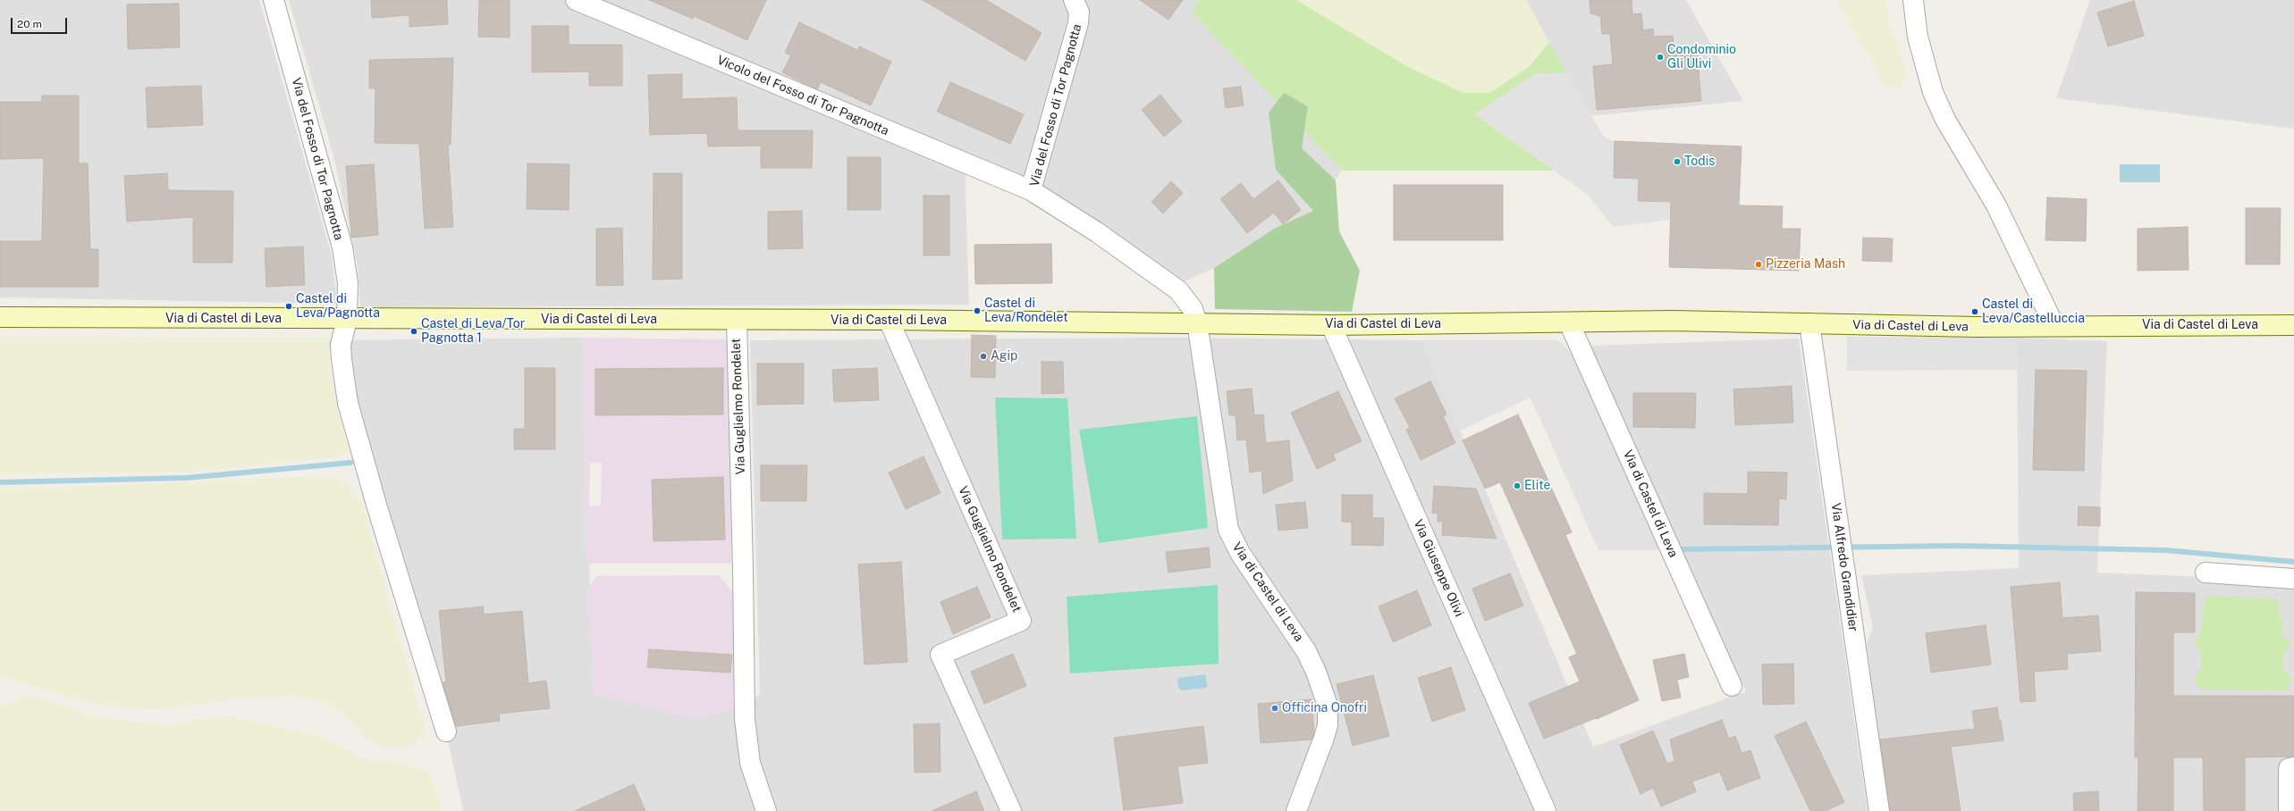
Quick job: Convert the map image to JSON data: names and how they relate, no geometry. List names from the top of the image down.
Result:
{
  "streets": {
    "street": [
      "Vicolo del Fosso di Tor Pagnotta",
      "Via del Fosso di Tor Pagnotta",
      "Via di Castel di Leva",
      "Via Guglielmo Rondelet",
      "Via Alfredo Grandidier",
      "Via Giuseppe Olivi"
    ]
  },
  "crossings": [
    ["Vicolo del Fosso di Tor Pagnotta", "Via del Fosso di Tor Pagnotta"],
    ["Via del Fosso di Tor Pagnotta", "Via di Castel di Leva"],
    ["Via di Castel di Leva", "Via Guglielmo Rondelet"],
    ["Via di Castel di Leva", "Via Alfredo Grandidier"],
    ["Via di Castel di Leva", "Via Giuseppe Olivi"]
  ],
  "places": [
    "Condominio Gli Ulivi",
    "Todis",
    "Pizzeria Mash",
    "Castel di Leva/Pagnotta",
    "Castel di Leva/Rondelet",
    "Castel di Leva/Castelluccia",
    "Castel di Leva/Tor Pagnotta 1",
    "Agip",
    "Elite",
    "Officina Onofri"
  ],
  "scale_bar": "20 m"
}
